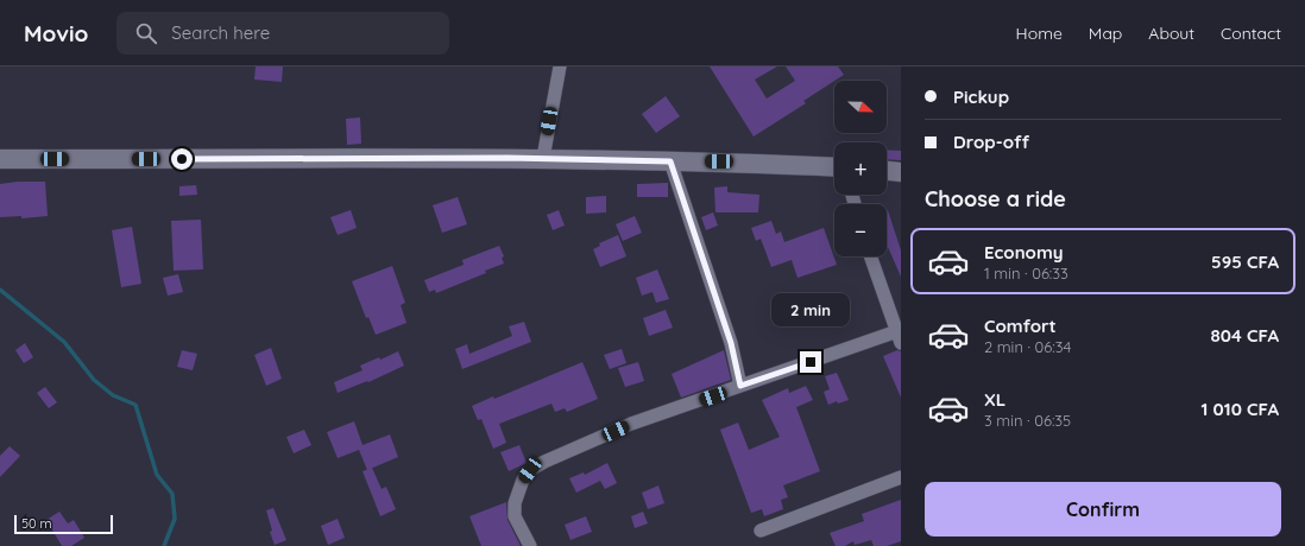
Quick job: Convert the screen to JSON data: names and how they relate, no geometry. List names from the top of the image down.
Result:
{
  "scale_bar": "50 m",
  "north": "right",
  "page": {
    "header": "Movio",
    "search": "Search here",
    "nav": [
      "Home",
      "Map",
      "About",
      "Contact"
    ],
    "banner": ["Pickup", "Drop-off"],
    "map_buttons": ["+", "−"],
    "heading": "Choose a ride",
    "list": [
      {
        "name": "Economy",
        "note": "1 min · 06:33",
        "value": "595 CFA"
      },
      {
        "name": "Comfort",
        "note": "2 min · 06:34",
        "value": "804 CFA"
      },
      {
        "name": "XL",
        "note": "3 min · 06:35",
        "value": "1 010 CFA"
      }
    ],
    "bubble": "2 min",
    "buttons": "Confirm",
    "scale": "50 m"
  }
}
